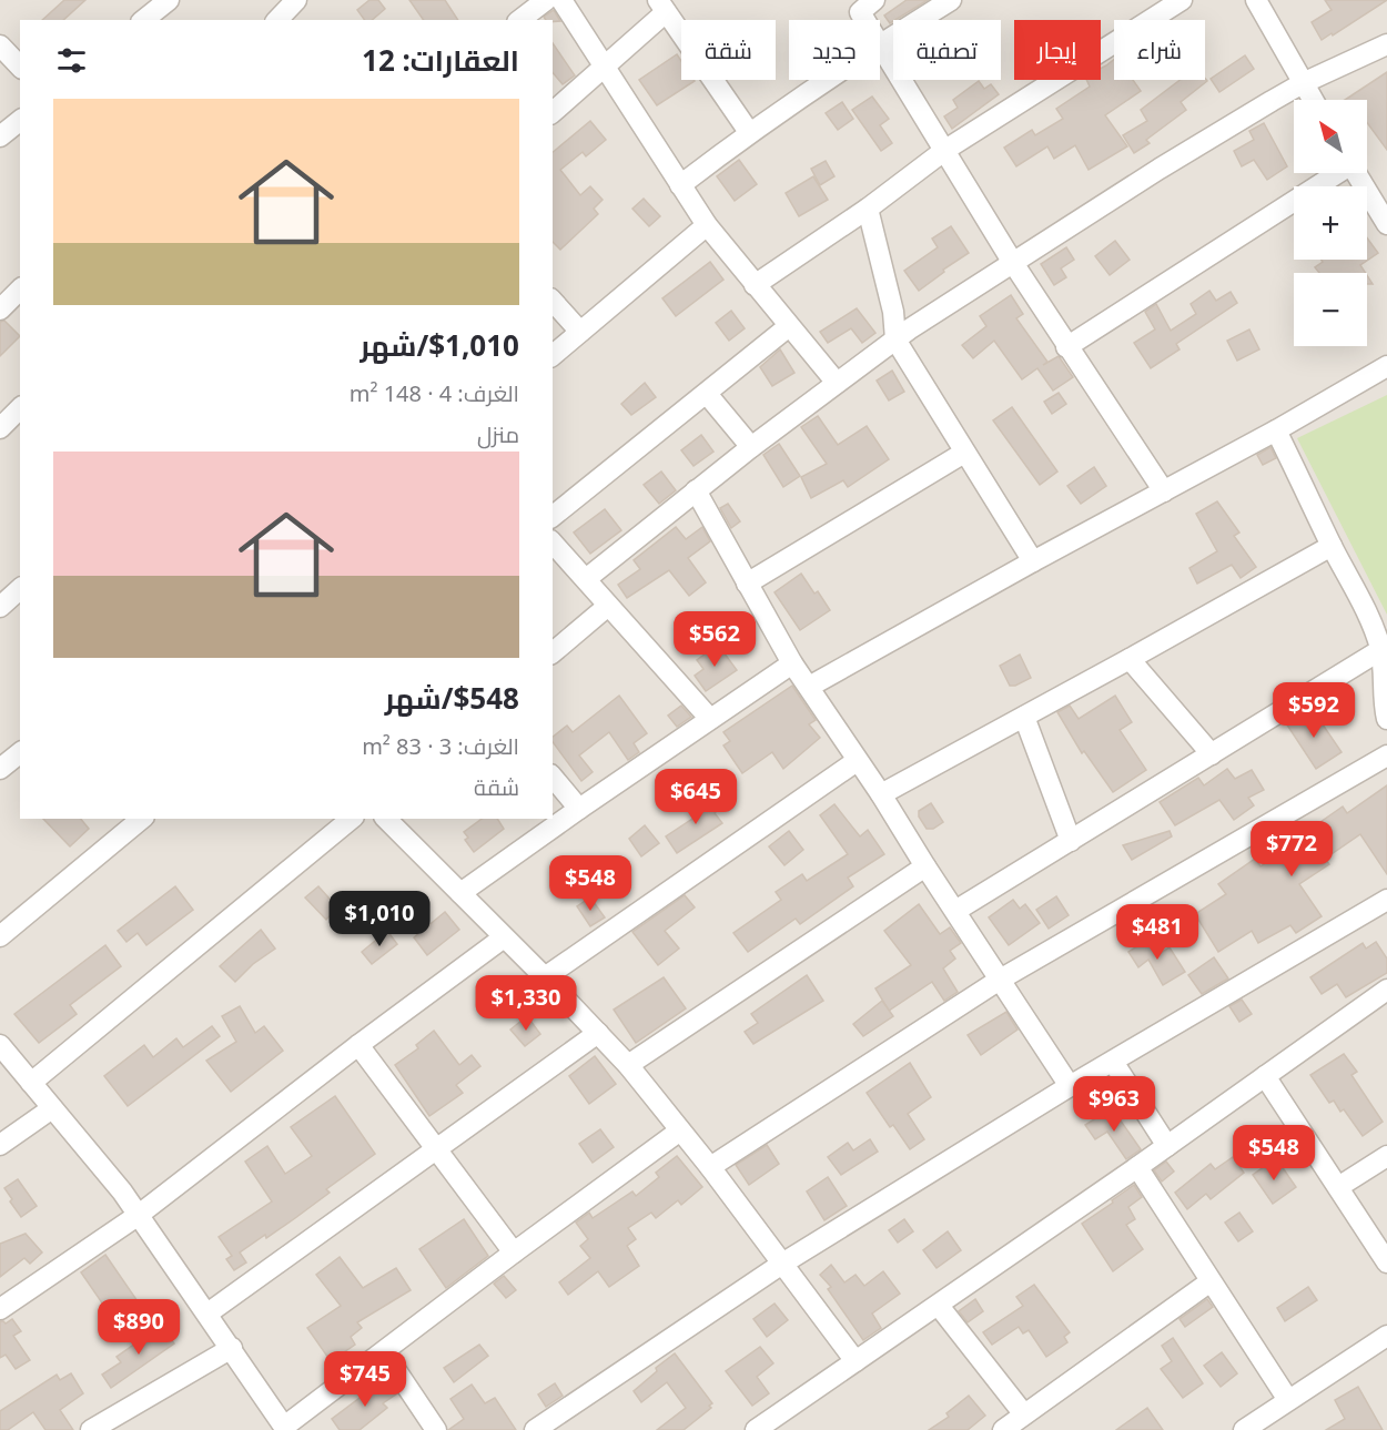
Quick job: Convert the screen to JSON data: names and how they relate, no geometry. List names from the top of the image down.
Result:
{
  "north": "top left",
  "page": {
    "chip": [
      "شراء",
      "إيجار",
      "تصفية",
      "جديد",
      "شقة"
    ],
    "heading": "العقارات: 12",
    "map_buttons": ["+", "−"],
    "list": [
      {
        "name": "$1,010/شهر",
        "note": "الغرف: 4 · 148 m² · منزل"
      },
      {
        "name": "$548/شهر",
        "note": "الغرف: 3 · 83 m² · شقة"
      }
    ],
    "price": [
      "$562",
      "$592",
      "$645",
      "$772",
      "$548",
      "$1,010",
      "$481",
      "$1,330",
      "$963",
      "$548",
      "$890",
      "$745"
    ]
  }
}
